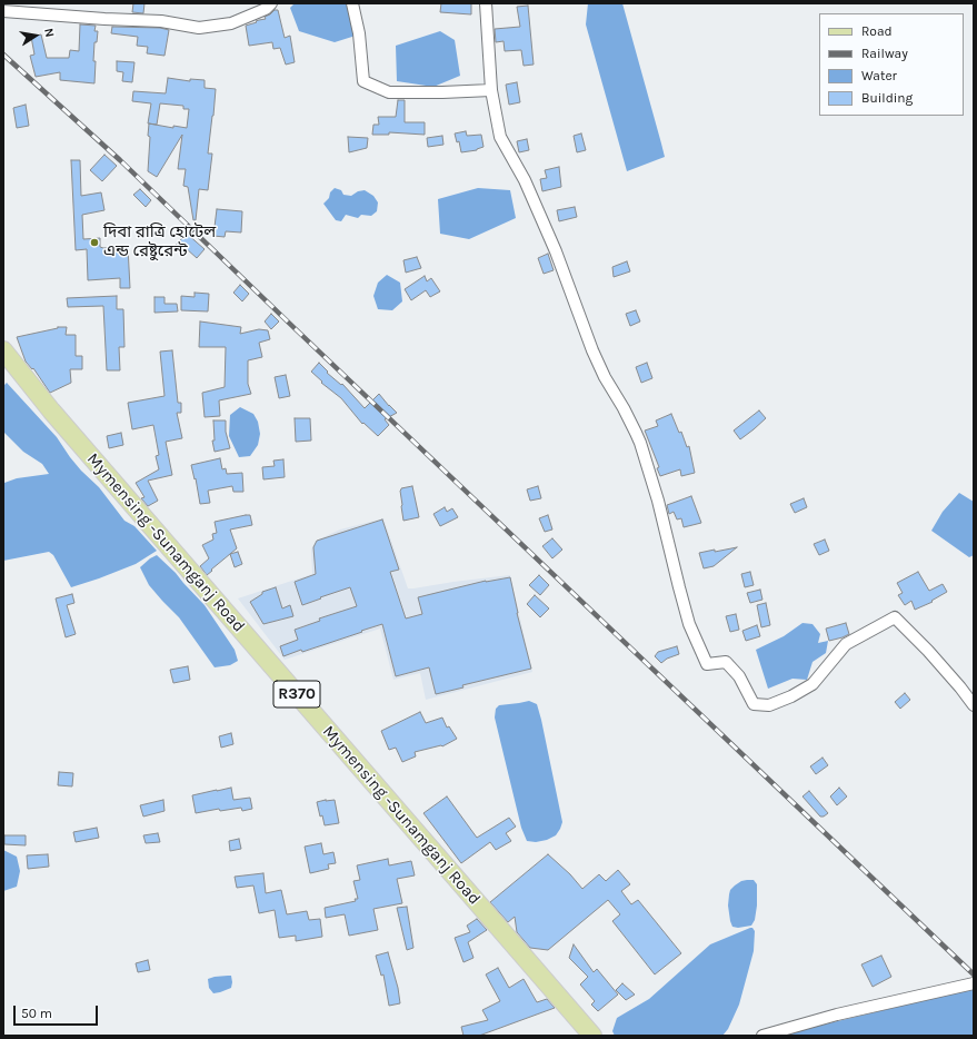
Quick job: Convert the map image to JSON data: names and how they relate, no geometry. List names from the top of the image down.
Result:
{
  "streets": {
    "main road": ["Mymensing -Sunamganj Road", "R370"]
  },
  "places": ["দিবা রাত্রি হোটেল এন্ড রেষ্টুরেন্ট"],
  "legend": [
    "Road",
    "Railway",
    "Water",
    "Building"
  ],
  "scale_bar": "50 m",
  "north": "right"
}
